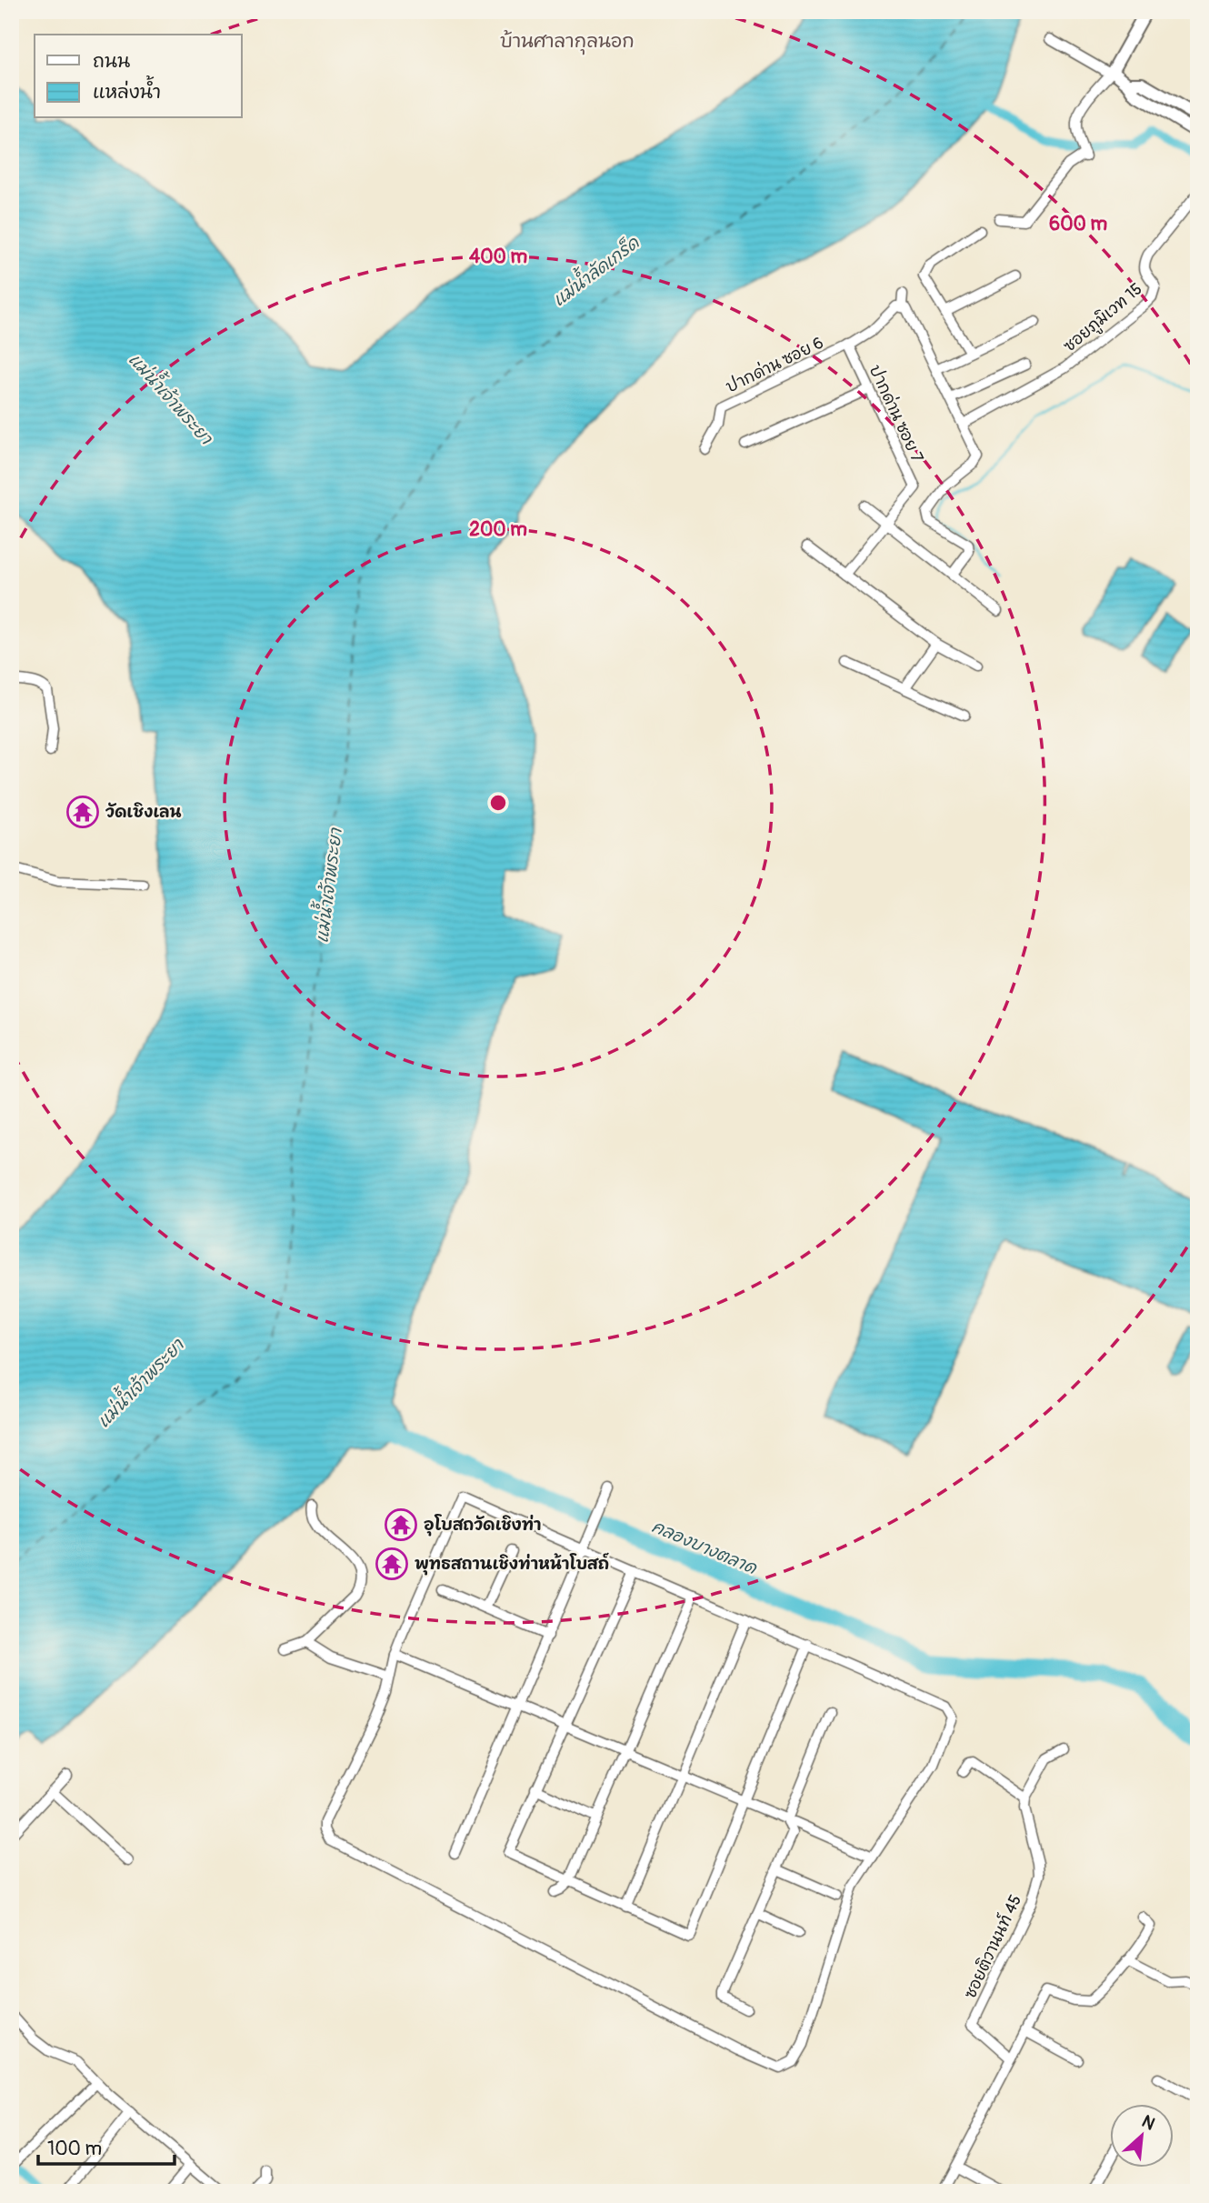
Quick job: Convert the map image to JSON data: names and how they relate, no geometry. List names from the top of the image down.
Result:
{
  "streets": {
    "street": [
      "ซอยภูมิเวท 15",
      "ปากด่าน ซอย 6",
      "ปากด่าน ซอย 7",
      "ซอยติวานนท์ 45"
    ]
  },
  "crossings": [
    ["ปากด่าน ซอย 6", "ปากด่าน ซอย 7"]
  ],
  "districts": ["บ้านศาลากุลนอก"],
  "water": ["แม่น้ำลัดเกร็ด", "แม่น้ำเจ้าพระยา", "คลองบางตลาด"],
  "places": {
    "temple": ["วัดเชิงเลน", "อุโบสถวัดเชิงท่า", "พุทธสถานเชิงท่าหน้าโบสถ์"]
  },
  "legend": ["ถนน", "แหล่งน้ำ"],
  "scale_bar": "100 m",
  "north": "top right",
  "rings": ["600 m", "400 m", "200 m"]
}
